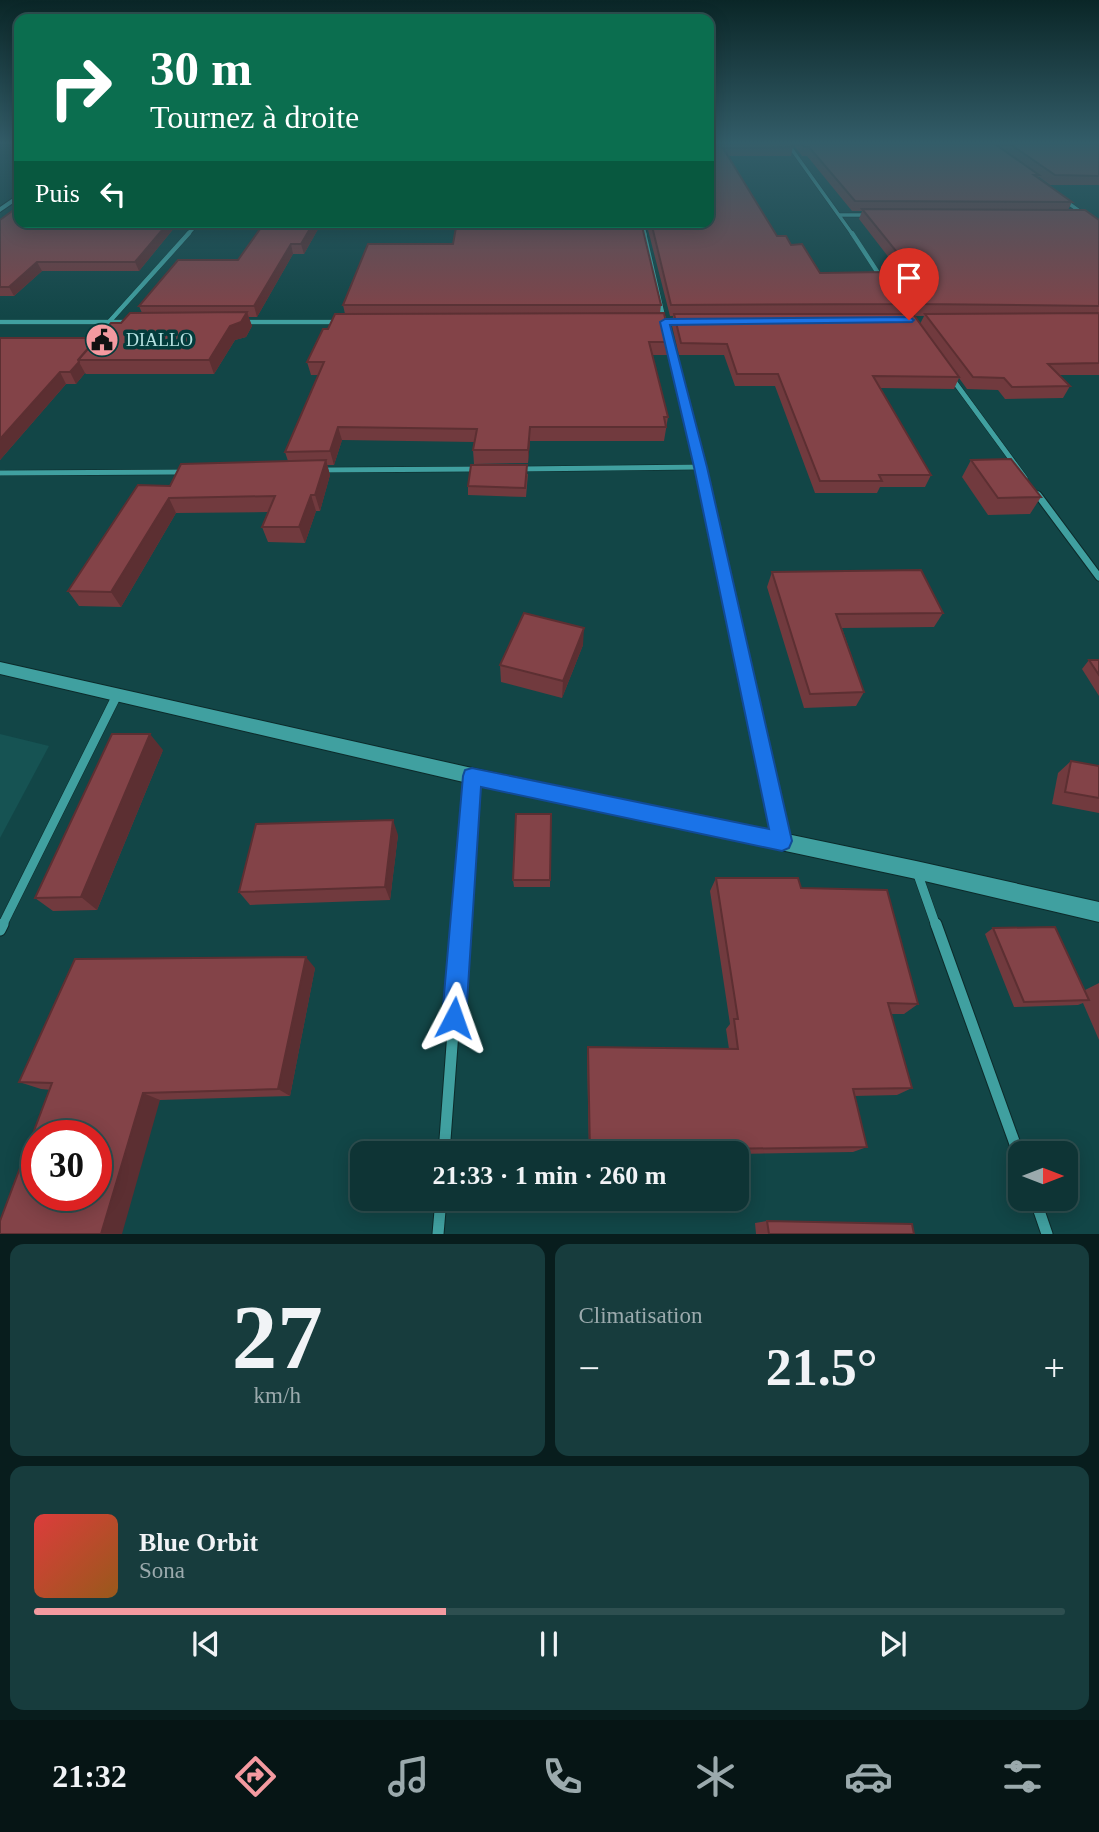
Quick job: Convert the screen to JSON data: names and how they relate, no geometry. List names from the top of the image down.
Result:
{
  "places": {
    "public building": ["DIALLO"]
  },
  "north": "right",
  "page": {
    "turn": ["30 m", "Tournez à droite"],
    "then": "Puis",
    "limit": "30",
    "trip": "21:33 · 1 min · 260 m",
    "tile": [
      ["27", "km/h"],
      "Climatisation"
    ],
    "heat": ["−", "21.5°", "+"],
    "song": ["Blue Orbit", "Sona"],
    "tabs": "21:32"
  }
}
